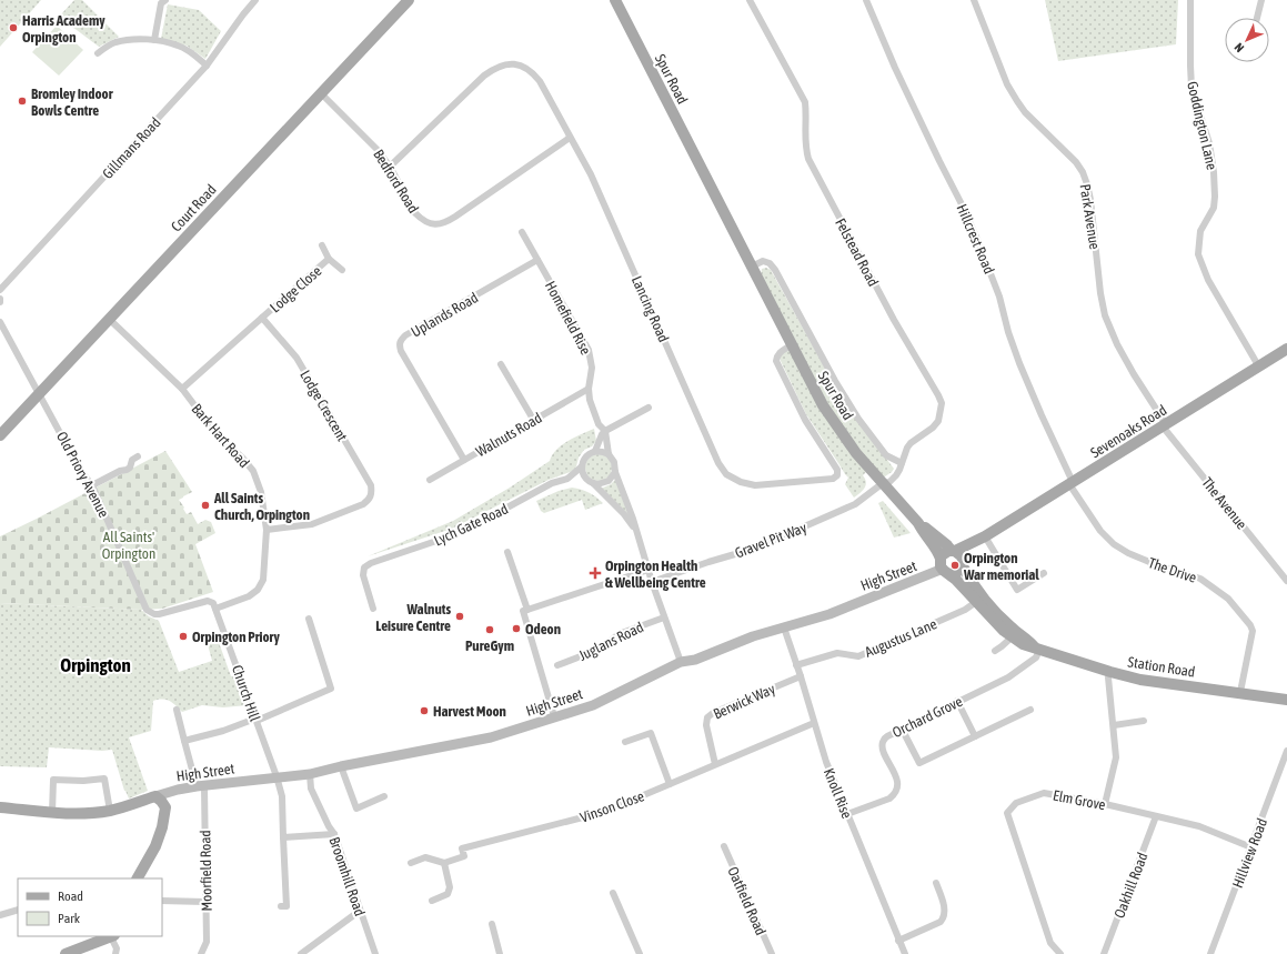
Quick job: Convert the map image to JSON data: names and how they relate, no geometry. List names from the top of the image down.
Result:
{
  "streets": {
    "main road": [
      "Spur Road",
      "Court Road",
      "Sevenoaks Road",
      "High Street",
      "Station Road"
    ],
    "street": [
      "Goddington Lane",
      "Gillmans Road",
      "Bedford Road",
      "Park Avenue",
      "Hillcrest Road",
      "Felstead Road",
      "Lodge Close",
      "Lancing Road",
      "Uplands Road",
      "Homefield Rise",
      "Lodge Crescent",
      "Walnuts Road",
      "Bark Hart Road",
      "Old Priory Avenue",
      "The Avenue",
      "Lych Gate Road",
      "Gravel Pit Way",
      "The Drive",
      "Augustus Lane",
      "Juglans Road",
      "Church Hill",
      "Berwick Way",
      "Orchard Grove",
      "Knoll Rise",
      "Elm Grove",
      "Vinson Close",
      "Hillview Road",
      "Moorfield Road",
      "Broomhill Road",
      "Oakhill Road",
      "Oatfield Road"
    ]
  },
  "crossings": [
    ["Spur Road", "Felstead Road"],
    ["Spur Road", "Lancing Road"],
    ["Spur Road", "Sevenoaks Road"],
    ["Spur Road", "Gravel Pit Way"],
    ["Spur Road", "High Street"],
    ["Spur Road", "Station Road"],
    ["Goddington Lane", "Sevenoaks Road"],
    ["Bedford Road", "Court Road"],
    ["Bedford Road", "Lancing Road"],
    ["Court Road", "Bark Hart Road"],
    ["Court Road", "Old Priory Avenue"],
    ["Park Avenue", "Sevenoaks Road"],
    ["Park Avenue", "The Avenue"],
    ["Hillcrest Road", "Sevenoaks Road"],
    ["Hillcrest Road", "The Drive"],
    ["Felstead Road", "Gravel Pit Way"],
    ["Lodge Close", "Lodge Crescent"],
    ["Uplands Road", "Homefield Rise"],
    ["Uplands Road", "Walnuts Road"],
    ["Homefield Rise", "Walnuts Road"],
    ["Homefield Rise", "Lych Gate Road"],
    ["Homefield Rise", "Gravel Pit Way"],
    ["Homefield Rise", "High Street"],
    ["Homefield Rise", "Juglans Road"],
    ["Lodge Crescent", "Bark Hart Road"],
    ["Sevenoaks Road", "The Avenue"],
    ["Sevenoaks Road", "The Drive"],
    ["Sevenoaks Road", "High Street"],
    ["Sevenoaks Road", "Station Road"],
    ["Bark Hart Road", "Old Priory Avenue"],
    ["Bark Hart Road", "Church Hill"],
    ["Old Priory Avenue", "Church Hill"],
    ["The Drive", "Station Road"],
    ["High Street", "Station Road"],
    ["High Street", "Church Hill"],
    ["High Street", "Knoll Rise"],
    ["High Street", "Moorfield Road"],
    ["High Street", "Broomhill Road"],
    ["Augustus Lane", "Station Road"],
    ["Augustus Lane", "Knoll Rise"],
    ["Station Road", "Orchard Grove"],
    ["Berwick Way", "Knoll Rise"],
    ["Berwick Way", "Vinson Close"],
    ["Orchard Grove", "Knoll Rise"],
    ["Knoll Rise", "Vinson Close"],
    ["Elm Grove", "Hillview Road"],
    ["Elm Grove", "Oakhill Road"]
  ],
  "districts": ["Orpington"],
  "parks": ["All Saints' Orpington"],
  "places": {
    "other": [
      "Harris Academy Orpington",
      "Bromley Indoor Bowls Centre",
      "All Saints Church, Orpington",
      "Orpington War memorial",
      "Walnuts Leisure Centre",
      "Odeon",
      "PureGym",
      "Orpington Priory",
      "Harvest Moon"
    ],
    "health": ["Orpington Health & Wellbeing Centre"]
  },
  "legend": ["Road", "Park"],
  "north": "bottom left"
}
